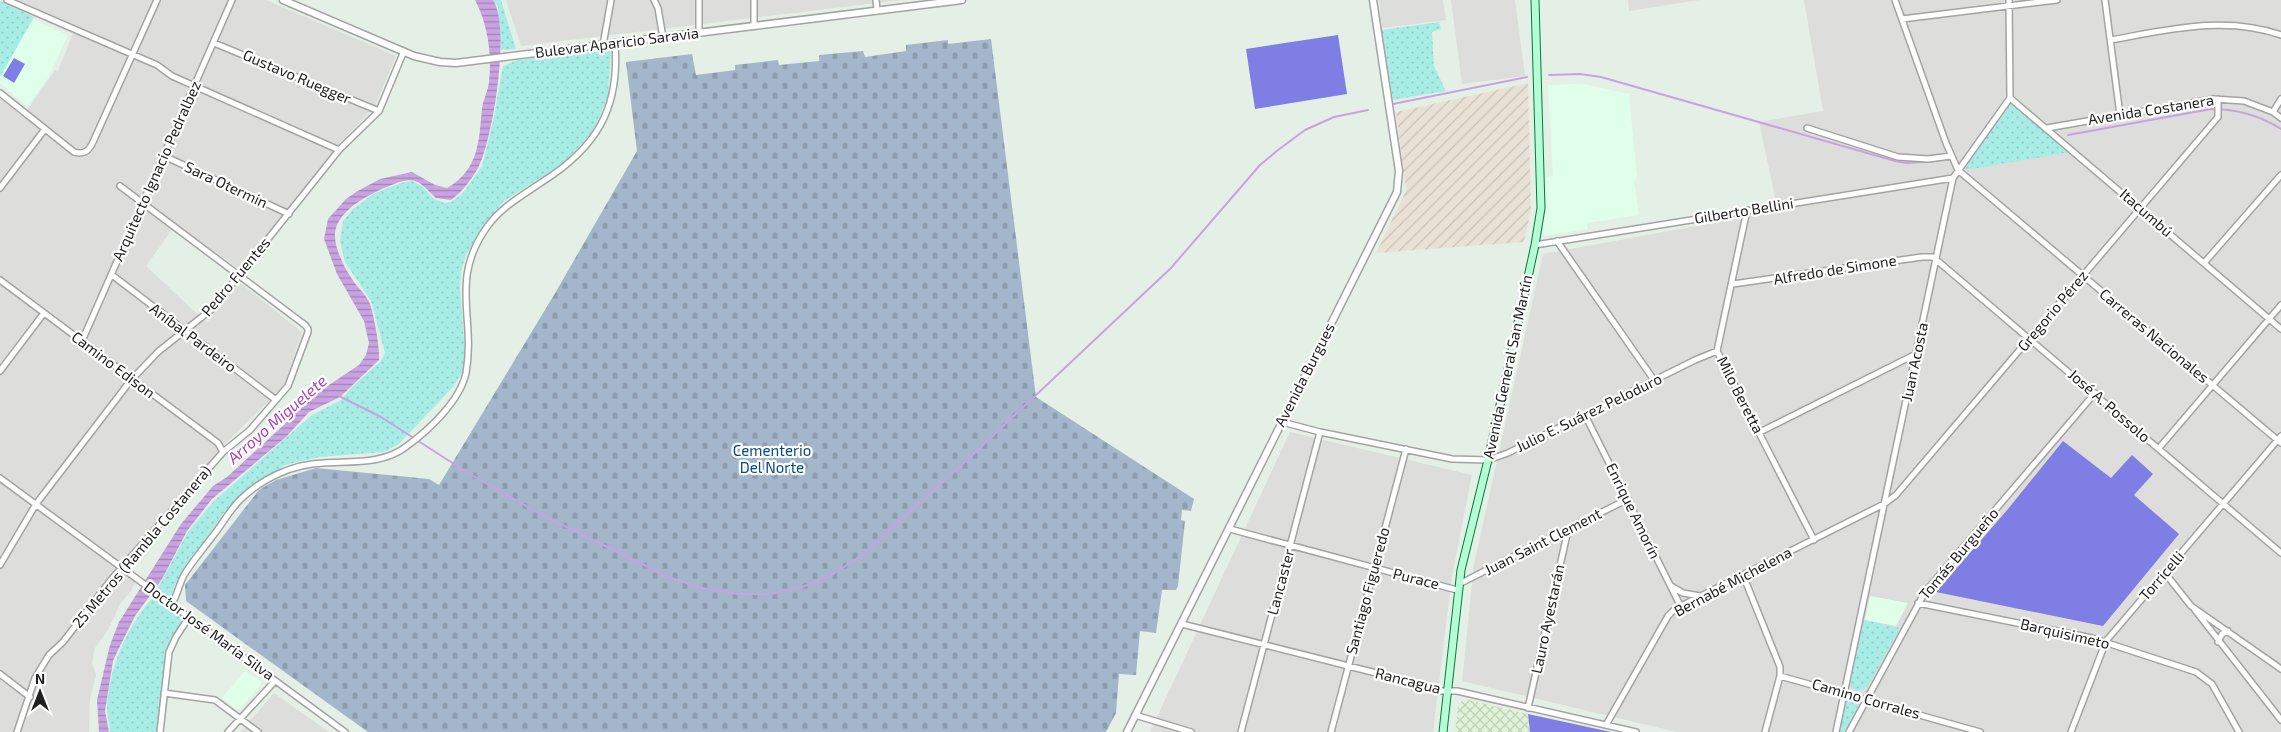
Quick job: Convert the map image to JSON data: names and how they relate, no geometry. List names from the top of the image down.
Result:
{
  "streets": {
    "main road": ["Avenida General San Martín"],
    "street": [
      "Bulevar Aparicio Saravia",
      "Gustavo Ruegger",
      "Avenida Costanera",
      "Arquitecto Ignacio Pedralbez",
      "Sara Otermin",
      "Gilberto Bellini",
      "Itacumbú",
      "Alfredo de Simone",
      "Pedro Fuentes",
      "Gregorio Pérez",
      "Carreras Nacionales",
      "Aníbal Pardeiro",
      "Juan Acosta",
      "Camino Edison",
      "Avenida Burgues",
      "Milo Beretta",
      "José A. Possolo",
      "Julio E. Suárez Peloduro",
      "Enrique Amorín",
      "Juan Saint Clement",
      "25 Metros (Rambla Costanera)",
      "Tomás Burgueño",
      "Torricelli",
      "Purace",
      "Lancaster",
      "Bernabé Michelena",
      "Santiago Figueredo",
      "Lauro Ayestarán",
      "Doctor José María Silva",
      "Barquisimeto",
      "Rancagua",
      "Camino Corrales"
    ]
  },
  "crossings": [
    ["Bulevar Aparicio Saravia", "Pedro Fuentes"],
    ["Gustavo Ruegger", "Arquitecto Ignacio Pedralbez"],
    ["Gustavo Ruegger", "Pedro Fuentes"],
    ["Avenida Costanera", "Itacumbú"],
    ["Avenida Costanera", "Gregorio Pérez"],
    ["Arquitecto Ignacio Pedralbez", "Sara Otermin"],
    ["Arquitecto Ignacio Pedralbez", "Aníbal Pardeiro"],
    ["Arquitecto Ignacio Pedralbez", "Camino Edison"],
    ["Sara Otermin", "Pedro Fuentes"],
    ["Gilberto Bellini", "Juan Acosta"],
    ["Gilberto Bellini", "Avenida General San Martín"],
    ["Gilberto Bellini", "Milo Beretta"],
    ["Itacumbú", "Gregorio Pérez"],
    ["Itacumbú", "Juan Acosta"],
    ["Alfredo de Simone", "Juan Acosta"],
    ["Alfredo de Simone", "Milo Beretta"],
    ["Alfredo de Simone", "José A. Possolo"],
    ["Pedro Fuentes", "Aníbal Pardeiro"],
    ["Pedro Fuentes", "Camino Edison"],
    ["Pedro Fuentes", "25 Metros (Rambla Costanera)"],
    ["Pedro Fuentes", "Doctor José María Silva"],
    ["Gregorio Pérez", "Carreras Nacionales"],
    ["Gregorio Pérez", "Juan Acosta"],
    ["Gregorio Pérez", "José A. Possolo"],
    ["Gregorio Pérez", "Bernabé Michelena"],
    ["Carreras Nacionales", "Juan Acosta"],
    ["Carreras Nacionales", "Torricelli"],
    ["Aníbal Pardeiro", "25 Metros (Rambla Costanera)"],
    ["Juan Acosta", "José A. Possolo"],
    ["Juan Acosta", "Bernabé Michelena"],
    ["Juan Acosta", "Camino Corrales"],
    ["Camino Edison", "25 Metros (Rambla Costanera)"],
    ["Avenida General San Martín", "Julio E. Suárez Peloduro"],
    ["Avenida General San Martín", "Juan Saint Clement"],
    ["Avenida General San Martín", "Purace"],
    ["Avenida General San Martín", "Rancagua"],
    ["Avenida Burgues", "Julio E. Suárez Peloduro"],
    ["Avenida Burgues", "Purace"],
    ["Avenida Burgues", "Rancagua"],
    ["Milo Beretta", "Julio E. Suárez Peloduro"],
    ["Milo Beretta", "Bernabé Michelena"],
    ["José A. Possolo", "Tomás Burgueño"],
    ["José A. Possolo", "Torricelli"],
    ["Julio E. Suárez Peloduro", "Enrique Amorín"],
    ["Julio E. Suárez Peloduro", "Lancaster"],
    ["Julio E. Suárez Peloduro", "Santiago Figueredo"],
    ["Enrique Amorín", "Juan Saint Clement"],
    ["Enrique Amorín", "Bernabé Michelena"],
    ["Juan Saint Clement", "Purace"],
    ["Juan Saint Clement", "Lauro Ayestarán"],
    ["25 Metros (Rambla Costanera)", "Doctor José María Silva"],
    ["Tomás Burgueño", "Barquisimeto"],
    ["Tomás Burgueño", "Camino Corrales"],
    ["Torricelli", "Barquisimeto"],
    ["Purace", "Lancaster"],
    ["Purace", "Santiago Figueredo"],
    ["Lancaster", "Rancagua"],
    ["Bernabé Michelena", "Rancagua"],
    ["Santiago Figueredo", "Rancagua"],
    ["Lauro Ayestarán", "Rancagua"]
  ],
  "water": ["Arroyo Miguelete"],
  "parks": ["Cementerio Del Norte"],
  "north": "top"
}
